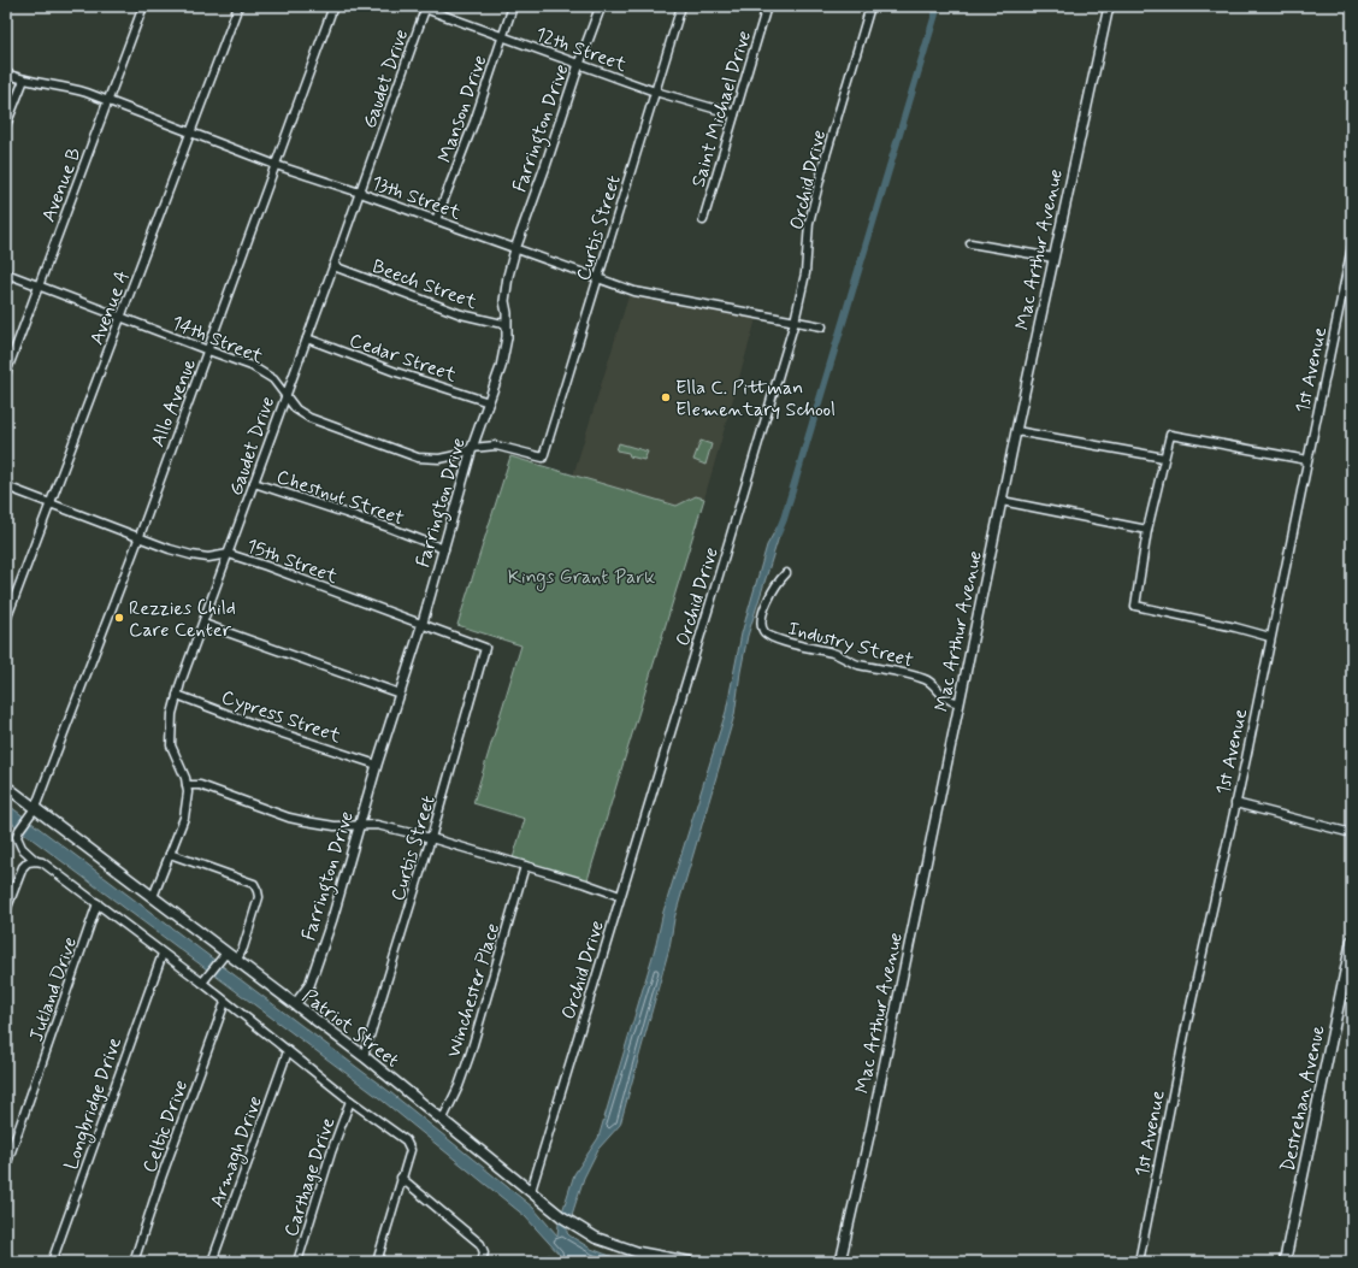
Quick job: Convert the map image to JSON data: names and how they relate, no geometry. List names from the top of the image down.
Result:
{
  "streets": {
    "main road": ["Patriot Street", "Destrehan Avenue"],
    "street": [
      "12th Street",
      "Gaudet Drive",
      "Manson Drive",
      "Saint Michael Drive",
      "Farrington Drive",
      "Orchid Drive",
      "Avenue B",
      "13th Street",
      "Curtis Street",
      "Mac Arthur Avenue",
      "Beech Street",
      "Avenue A",
      "14th Street",
      "Cedar Street",
      "1st Avenue",
      "Allo Avenue",
      "Chestnut Street",
      "15th Street",
      "Industry Street",
      "Cypress Street",
      "Jutland Drive",
      "Winchester Place",
      "Longbridge Drive",
      "Celtic Drive",
      "Armagh Drive",
      "Carthage Drive"
    ]
  },
  "crossings": [
    ["12th Street", "Gaudet Drive"],
    ["12th Street", "Manson Drive"],
    ["12th Street", "Saint Michael Drive"],
    ["12th Street", "Farrington Drive"],
    ["12th Street", "Curtis Street"],
    ["Gaudet Drive", "13th Street"],
    ["Gaudet Drive", "Beech Street"],
    ["Gaudet Drive", "14th Street"],
    ["Gaudet Drive", "Cedar Street"],
    ["Gaudet Drive", "Chestnut Street"],
    ["Gaudet Drive", "15th Street"],
    ["Gaudet Drive", "Cypress Street"],
    ["Gaudet Drive", "Patriot Street"],
    ["Manson Drive", "13th Street"],
    ["Farrington Drive", "13th Street"],
    ["Farrington Drive", "Beech Street"],
    ["Farrington Drive", "14th Street"],
    ["Farrington Drive", "Cedar Street"],
    ["Farrington Drive", "Chestnut Street"],
    ["Farrington Drive", "15th Street"],
    ["Farrington Drive", "Cypress Street"],
    ["Farrington Drive", "Patriot Street"],
    ["Orchid Drive", "13th Street"],
    ["Orchid Drive", "Patriot Street"],
    ["Avenue B", "13th Street"],
    ["Avenue B", "14th Street"],
    ["13th Street", "Curtis Street"],
    ["13th Street", "Avenue A"],
    ["13th Street", "Allo Avenue"],
    ["Curtis Street", "14th Street"],
    ["Curtis Street", "15th Street"],
    ["Curtis Street", "Patriot Street"],
    ["Mac Arthur Avenue", "Industry Street"],
    ["Avenue A", "14th Street"],
    ["Avenue A", "15th Street"],
    ["14th Street", "Allo Avenue"],
    ["Allo Avenue", "15th Street"],
    ["Allo Avenue", "Patriot Street"],
    ["Winchester Place", "Patriot Street"]
  ],
  "parks": ["Kings Grant Park"],
  "places": ["Ella C. Pittman Elementary School", "Rezzies Child Care Center"]
}
